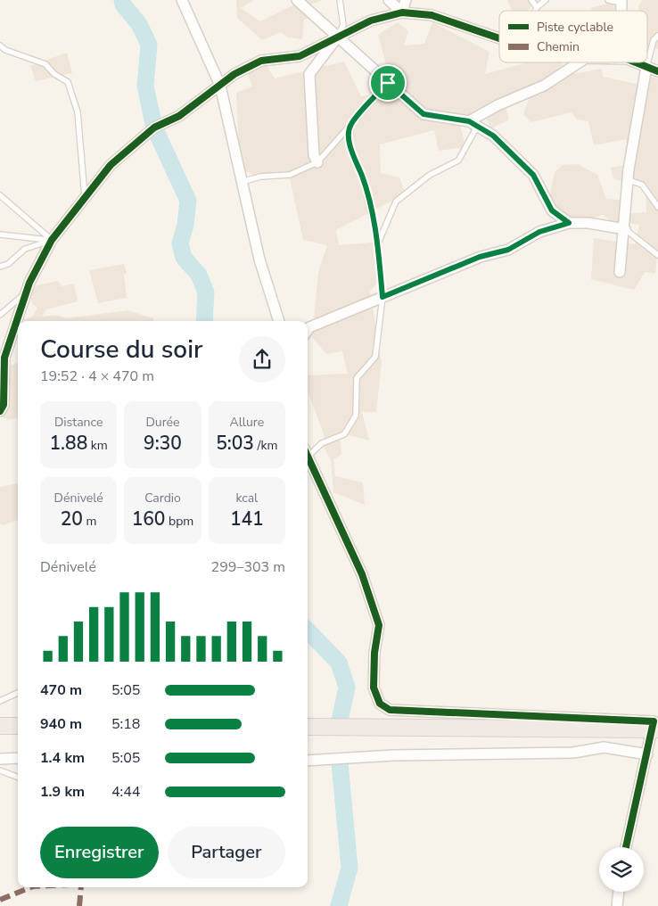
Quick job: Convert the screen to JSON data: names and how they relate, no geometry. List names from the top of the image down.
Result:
{
  "legend": ["Piste cyclable", "Chemin"],
  "page": {
    "heading": ["Course du soir", "19:52 · 4 × 470 m"],
    "stats": [
      ["Distance", "1.88 km"],
      ["Durée", "9:30"],
      ["Allure", "5:03 /km"],
      ["Dénivelé", "20 m"],
      ["Cardio", "160 bpm"],
      ["kcal", "141"]
    ],
    "chart": ["Dénivelé", "299–303 m"],
    "list": [
      {
        "name": "470 m",
        "note": "5:05"
      },
      {
        "name": "940 m",
        "note": "5:18"
      },
      {
        "name": "1.4 km",
        "note": "5:05"
      },
      {
        "name": "1.9 km",
        "note": "4:44"
      }
    ],
    "buttons": ["Enregistrer", "Partager"]
  }
}
